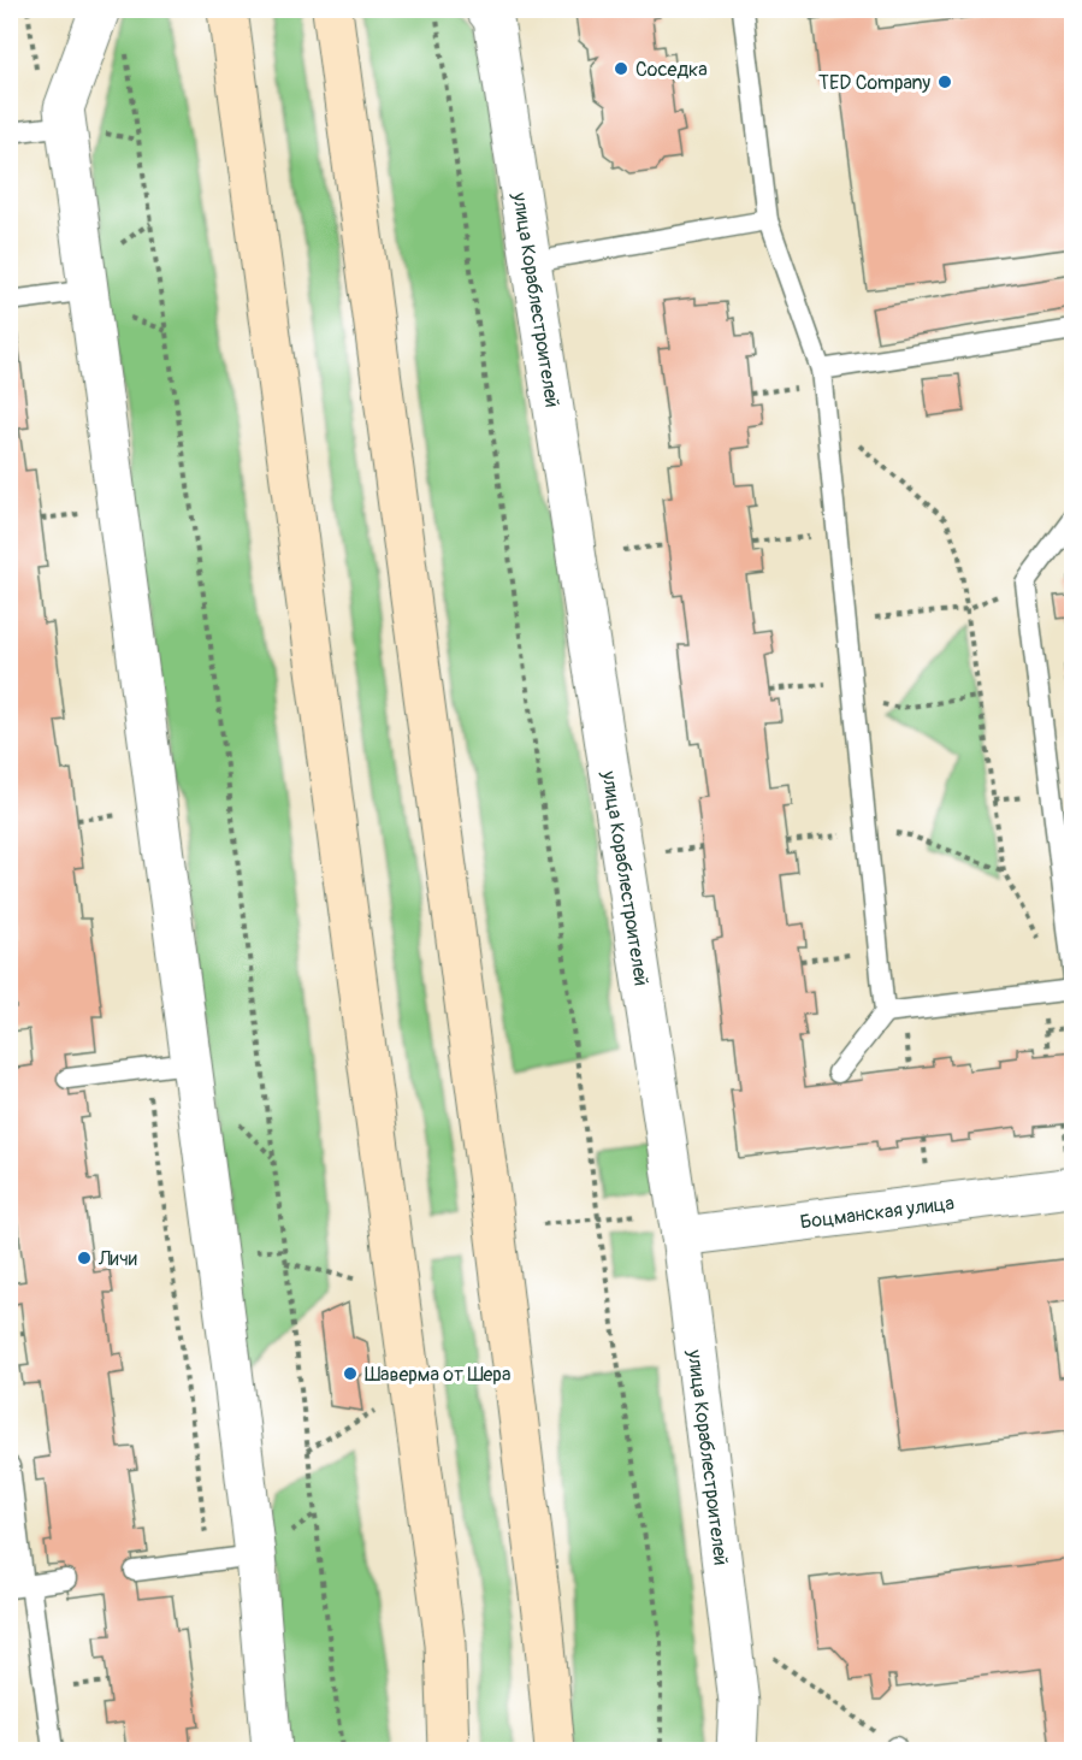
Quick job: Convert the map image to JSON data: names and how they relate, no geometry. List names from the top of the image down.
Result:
{
  "streets": {
    "street": ["улица Кораблестроителей", "Боцманская улица"]
  },
  "crossings": [
    ["улица Кораблестроителей", "Боцманская улица"]
  ],
  "places": [
    "Соседка",
    "TED Company",
    "Личи",
    "Шаверма от Шера"
  ]
}
